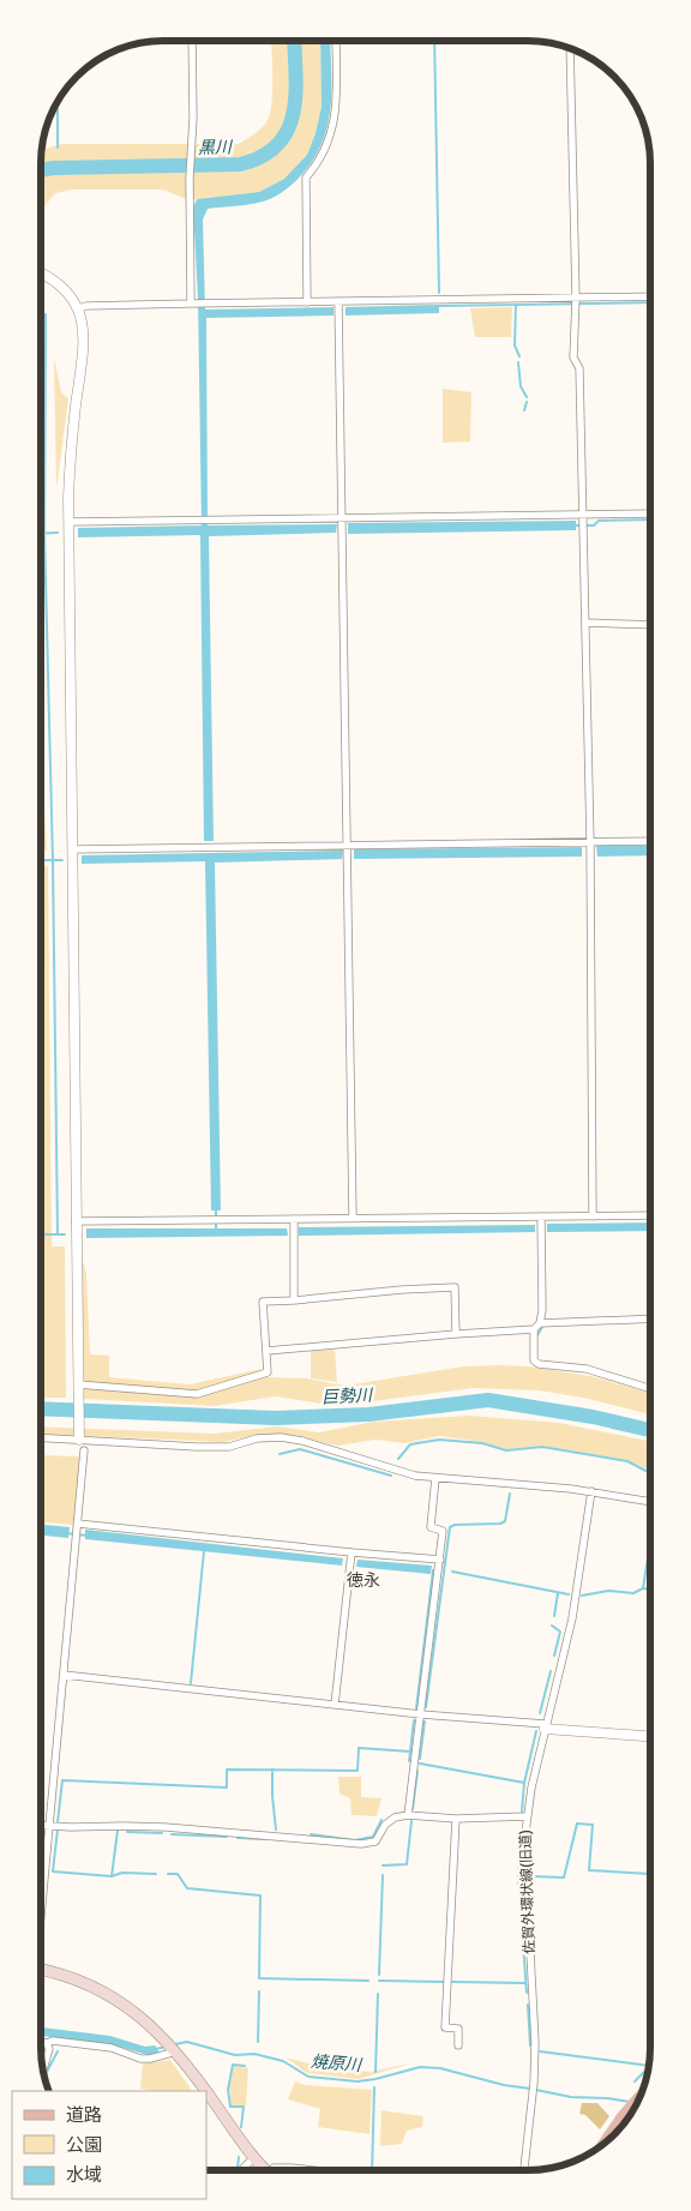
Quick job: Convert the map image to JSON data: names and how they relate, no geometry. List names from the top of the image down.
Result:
{
  "streets": {
    "street": ["佐賀外環状線(旧道)"]
  },
  "districts": ["徳永"],
  "water": ["黒川", "巨勢川", "焼原川"],
  "legend": ["道路", "公園", "水域"]
}
